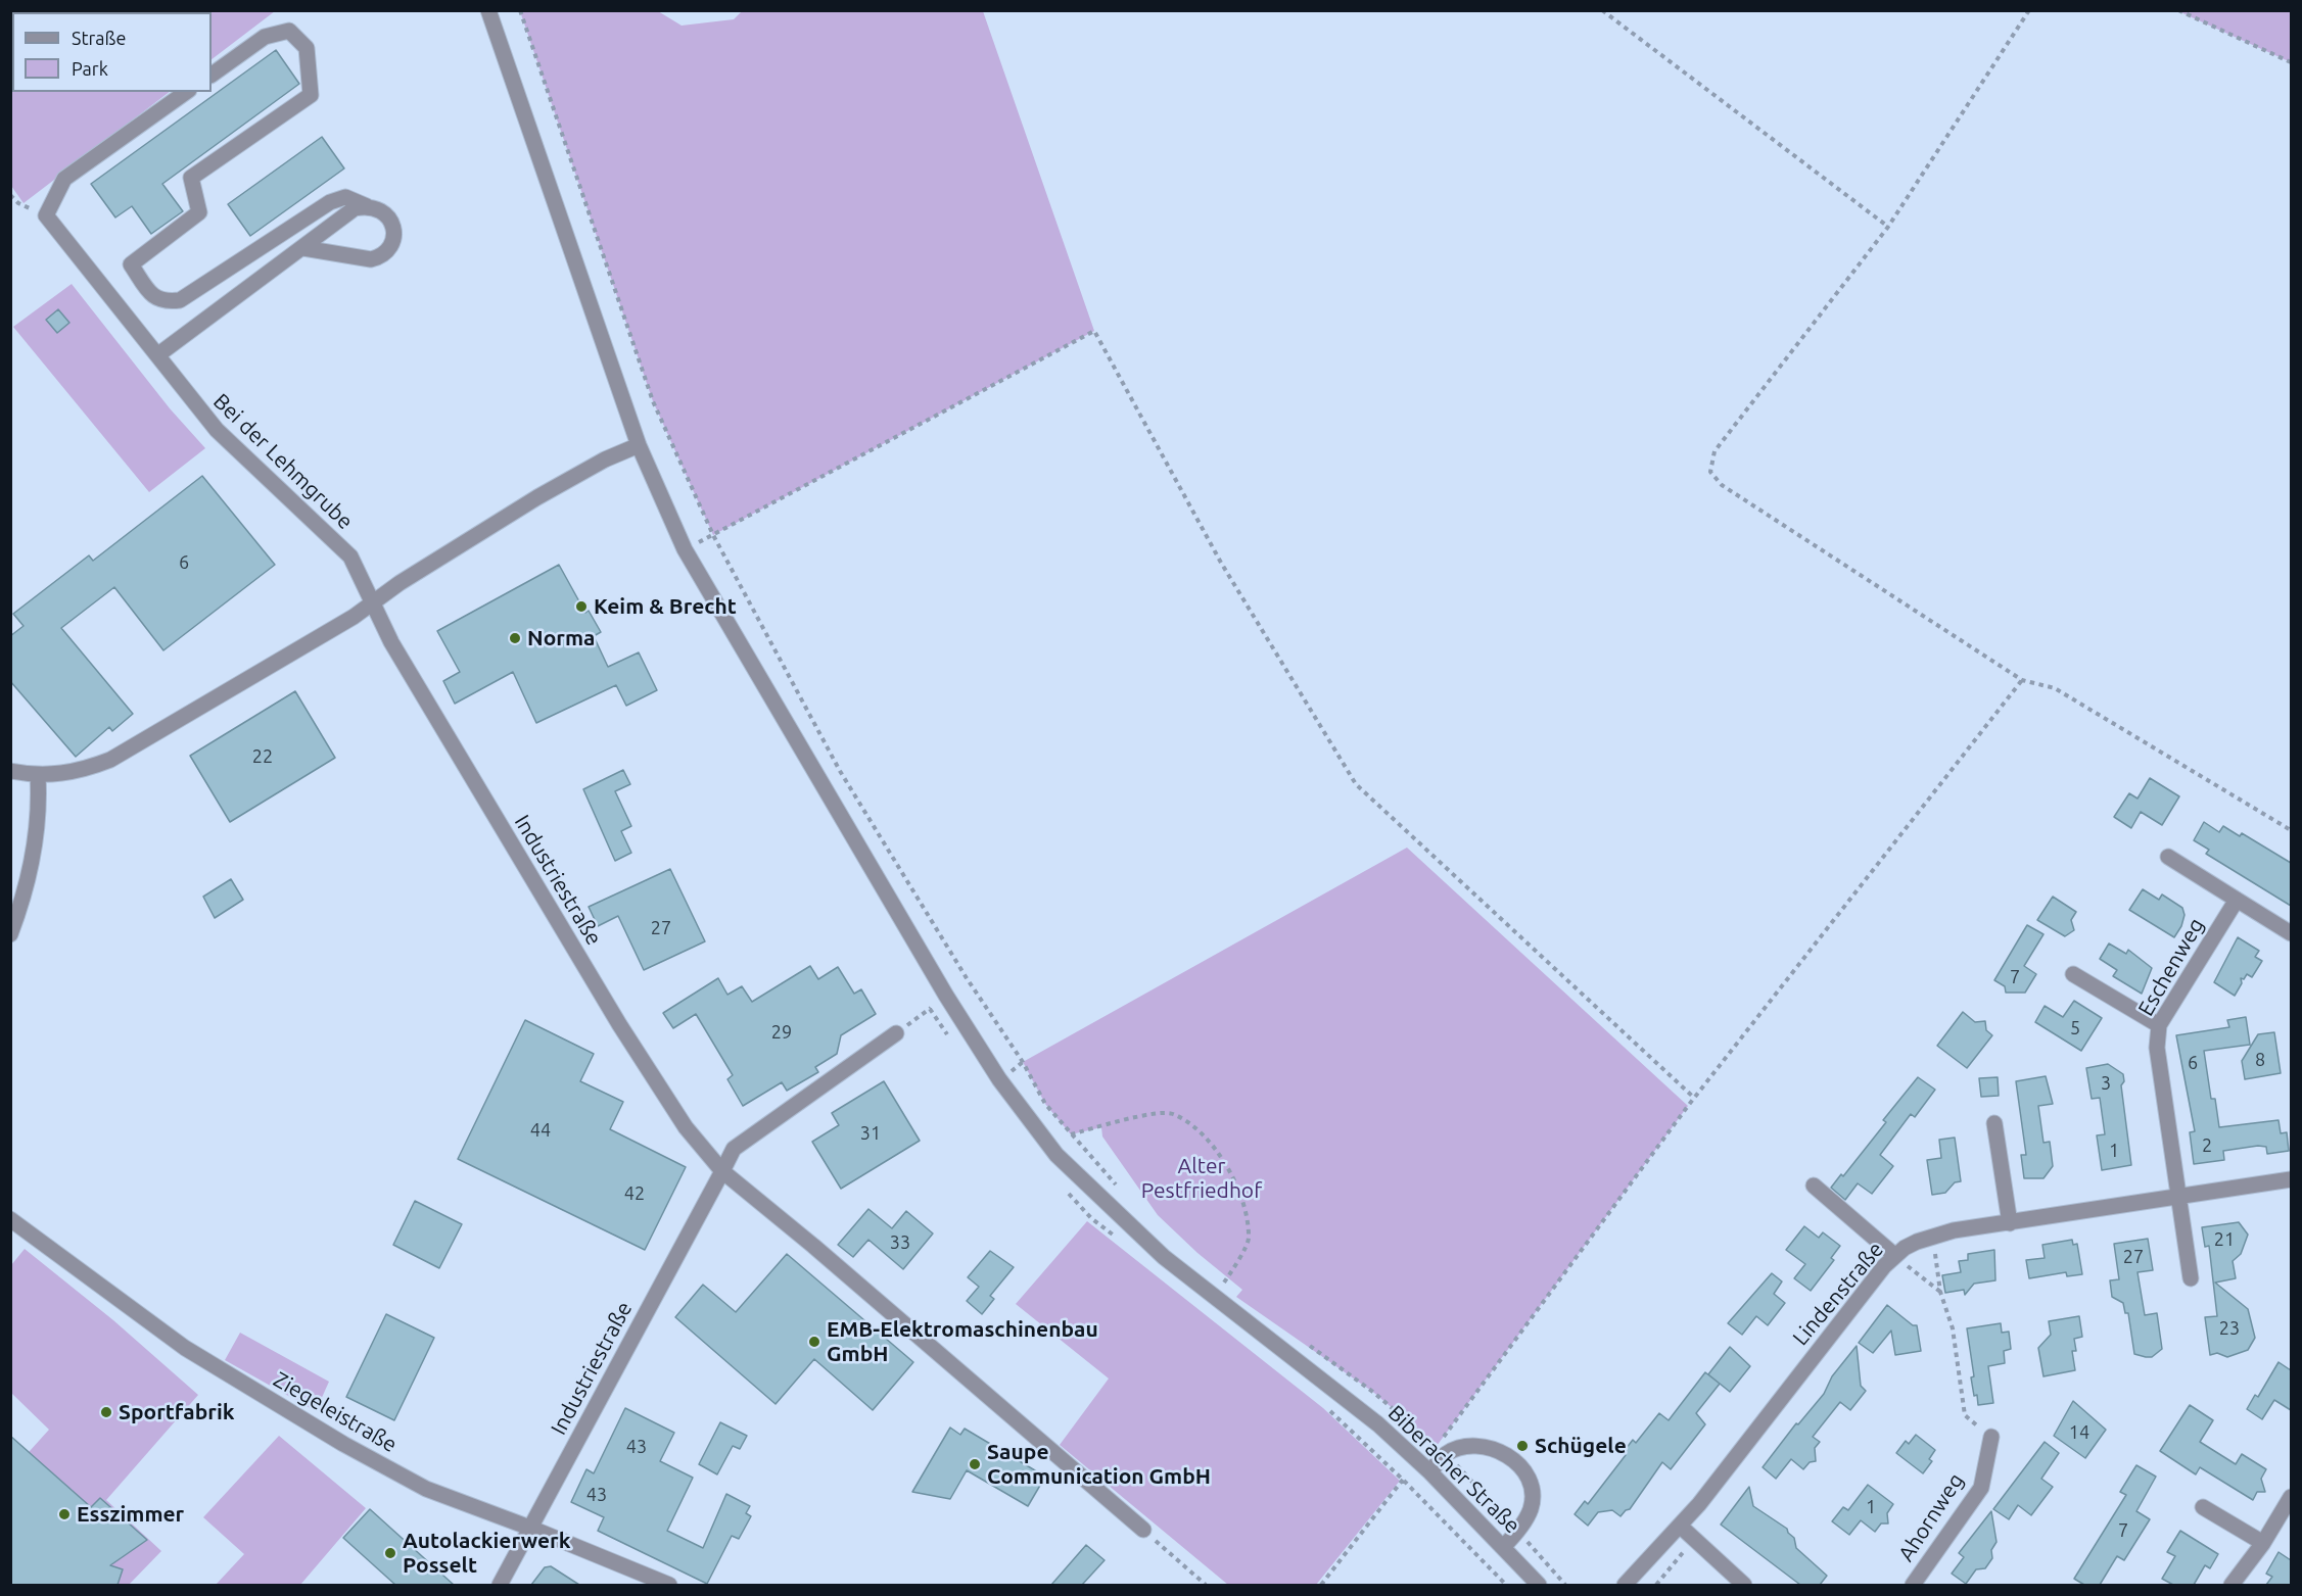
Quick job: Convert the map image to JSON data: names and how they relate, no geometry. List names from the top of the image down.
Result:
{
  "streets": {
    "street": [
      "Bei der Lehmgrube",
      "Industriestraße",
      "Eschenweg",
      "Lindenstraße",
      "Ziegeleistraße",
      "Biberacher Straße",
      "Ahornweg"
    ]
  },
  "crossings": [
    ["Bei der Lehmgrube", "Industriestraße"],
    ["Industriestraße", "Ziegeleistraße"],
    ["Eschenweg", "Lindenstraße"]
  ],
  "parks": ["Alter Pestfriedhof"],
  "places": [
    "Keim & Brecht",
    "Norma",
    "EMB-Elektromaschinenbau GmbH",
    "Sportfabrik",
    "Schügele",
    "Saupe Communication GmbH",
    "Esszimmer",
    "Autolackierwerk Posselt"
  ],
  "house_numbers": [
    "6",
    "22",
    "27",
    "7",
    "5",
    "29",
    "8",
    "6",
    "3",
    "44",
    "31",
    "2",
    "1",
    "42",
    "21",
    "33",
    "27",
    "23",
    "14",
    "43",
    "43",
    "1",
    "7"
  ],
  "legend": ["Straße", "Park"]
}
